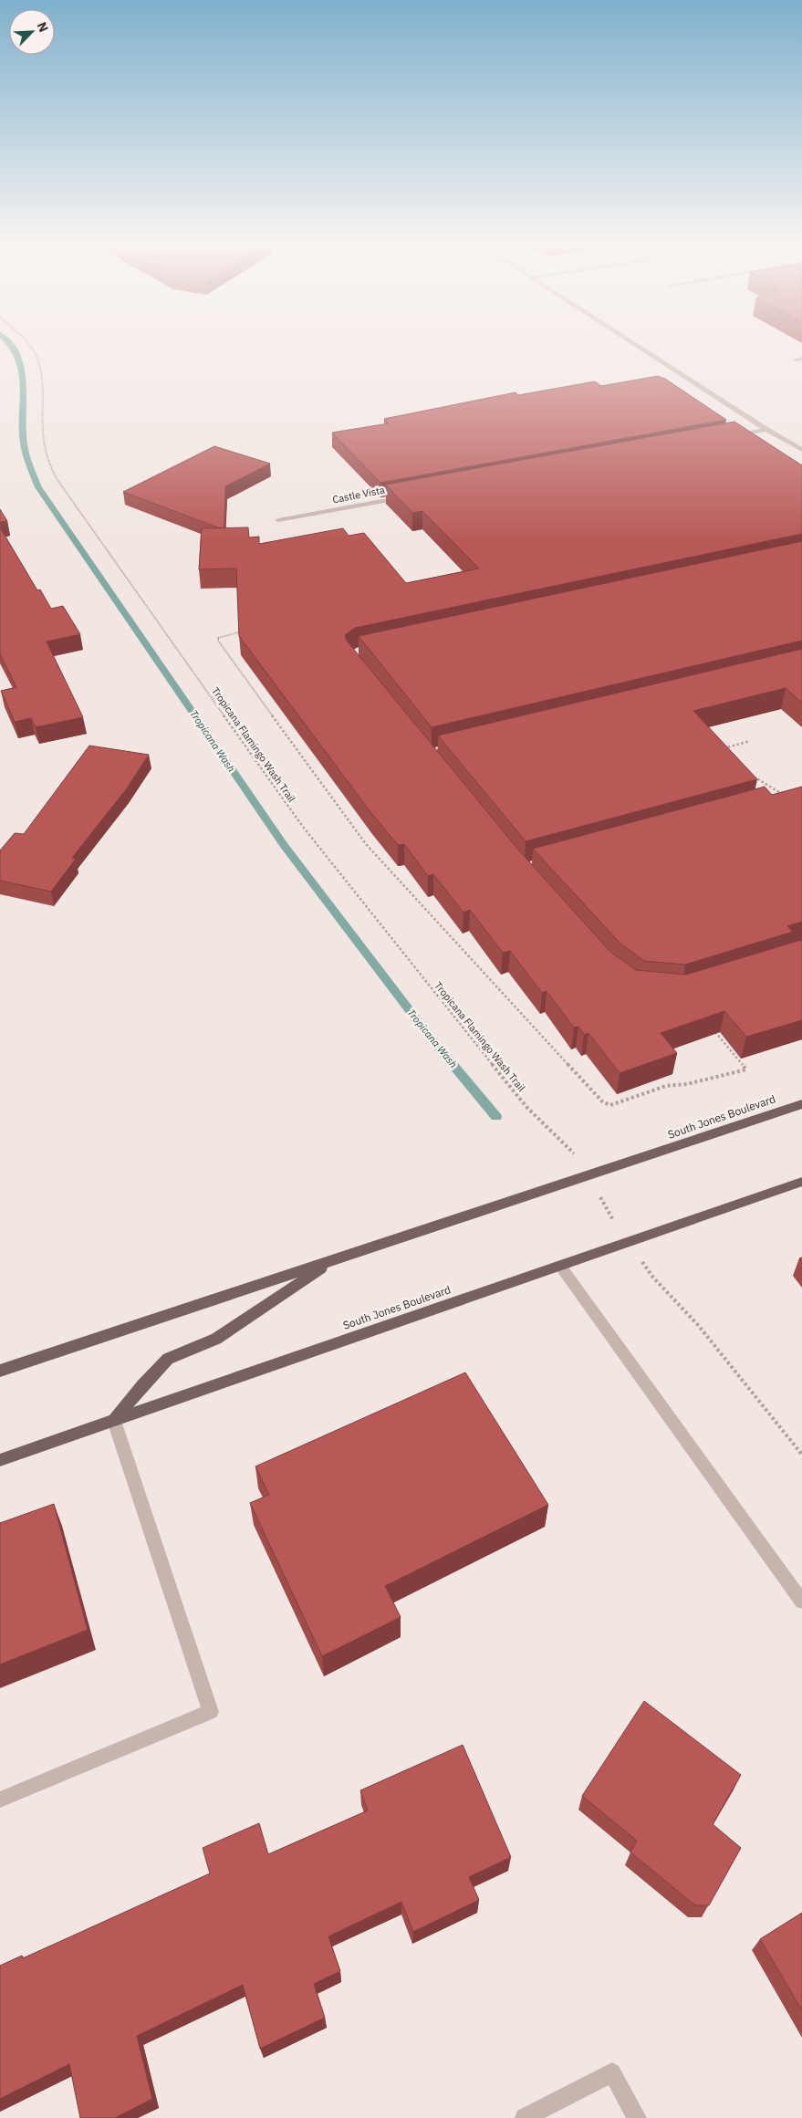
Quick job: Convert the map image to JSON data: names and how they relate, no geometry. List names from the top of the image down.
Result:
{
  "streets": {
    "main road": ["South Jones Boulevard"],
    "street": ["Castle Vista"],
    "path": ["Tropicana Flamingo Wash Trail"]
  },
  "water": ["Tropicana Wash"],
  "north": "top right"
}
